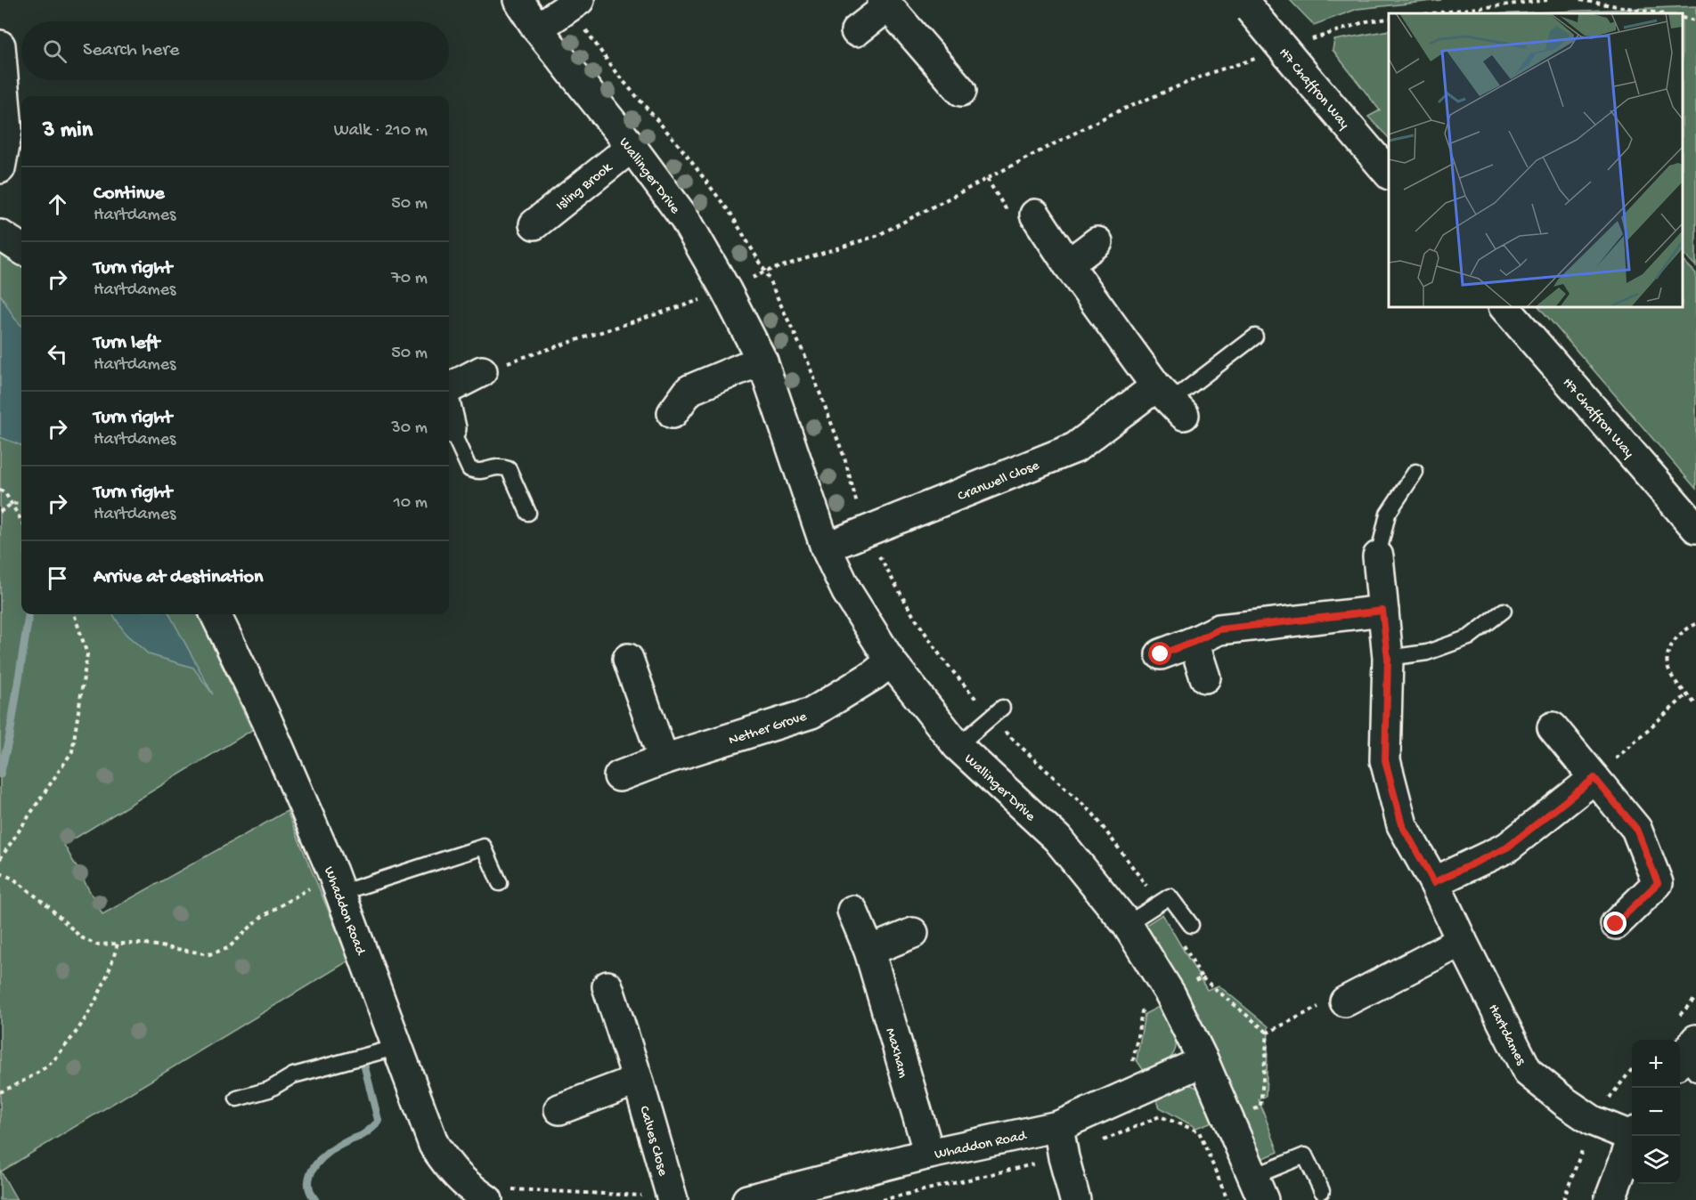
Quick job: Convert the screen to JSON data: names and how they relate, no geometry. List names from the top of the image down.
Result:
{
  "streets": {
    "street": [
      "H7 Chaffron Way",
      "Wallinger Drive",
      "Isling Brook",
      "Cranwell Close",
      "Nether Grove",
      "Whaddon Road",
      "Hartdames",
      "Maxham",
      "Calves Close"
    ]
  },
  "crossings": [
    ["Wallinger Drive", "Isling Brook"],
    ["Wallinger Drive", "Cranwell Close"],
    ["Wallinger Drive", "Nether Grove"],
    ["Wallinger Drive", "Whaddon Road"],
    ["Whaddon Road", "Maxham"]
  ],
  "page": {
    "search": "Search here",
    "heading": ["3 min", "Walk · 210 m"],
    "list": [
      ["Continue", "Hartdames", "50 m"],
      ["Turn right", "Hartdames", "70 m"],
      ["Turn left", "Hartdames", "50 m"],
      ["Turn right", "Hartdames", "30 m"],
      ["Turn right", "Hartdames", "10 m"],
      "Arrive at destination"
    ],
    "map_buttons": ["+", "−"]
  }
}
